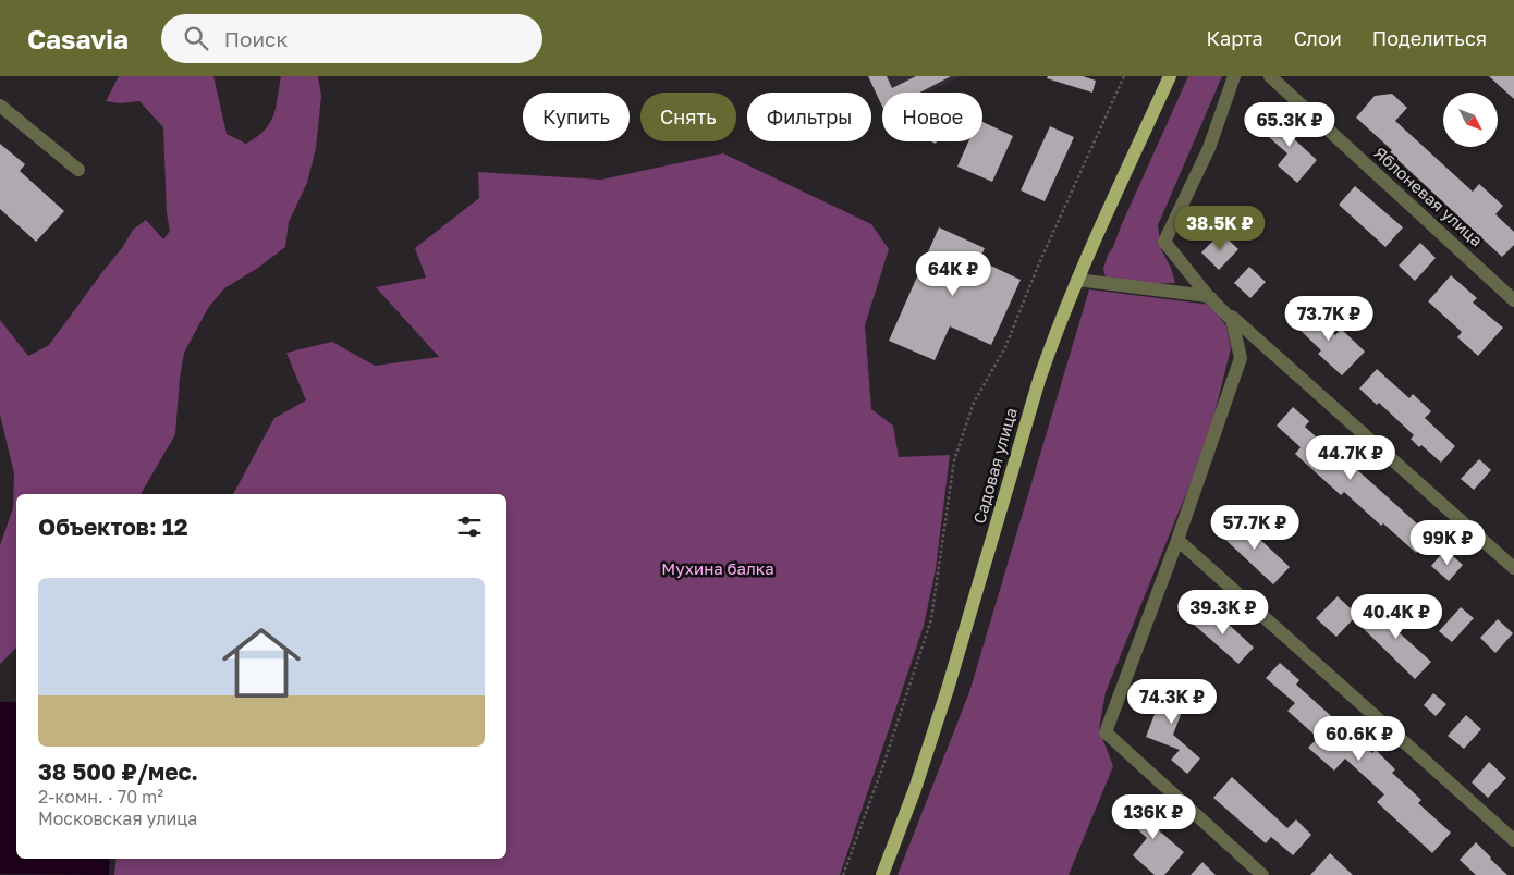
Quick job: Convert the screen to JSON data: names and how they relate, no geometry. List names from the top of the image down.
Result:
{
  "streets": {
    "main road": ["Садовая улица"],
    "street": ["Яблоневая улица"]
  },
  "parks": ["Мухина балка"],
  "north": "bottom right",
  "page": {
    "header": "Casavia",
    "search": "Поиск",
    "nav": ["Карта", "Слои", "Поделиться"],
    "chip": [
      "Купить",
      "Снять",
      "Фильтры",
      "Новое"
    ],
    "price": [
      "65.3K ₽",
      "38.5K ₽",
      "64K ₽",
      "73.7K ₽",
      "44.7K ₽",
      "57.7K ₽",
      "99K ₽",
      "39.3K ₽",
      "40.4K ₽",
      "74.3K ₽",
      "60.6K ₽",
      "136K ₽"
    ],
    "heading": "Объектов: 12",
    "list": [
      {
        "name": "38 500 ₽/мес.",
        "note": "2-комн. · 70 m² · Московская улица"
      }
    ]
  }
}
